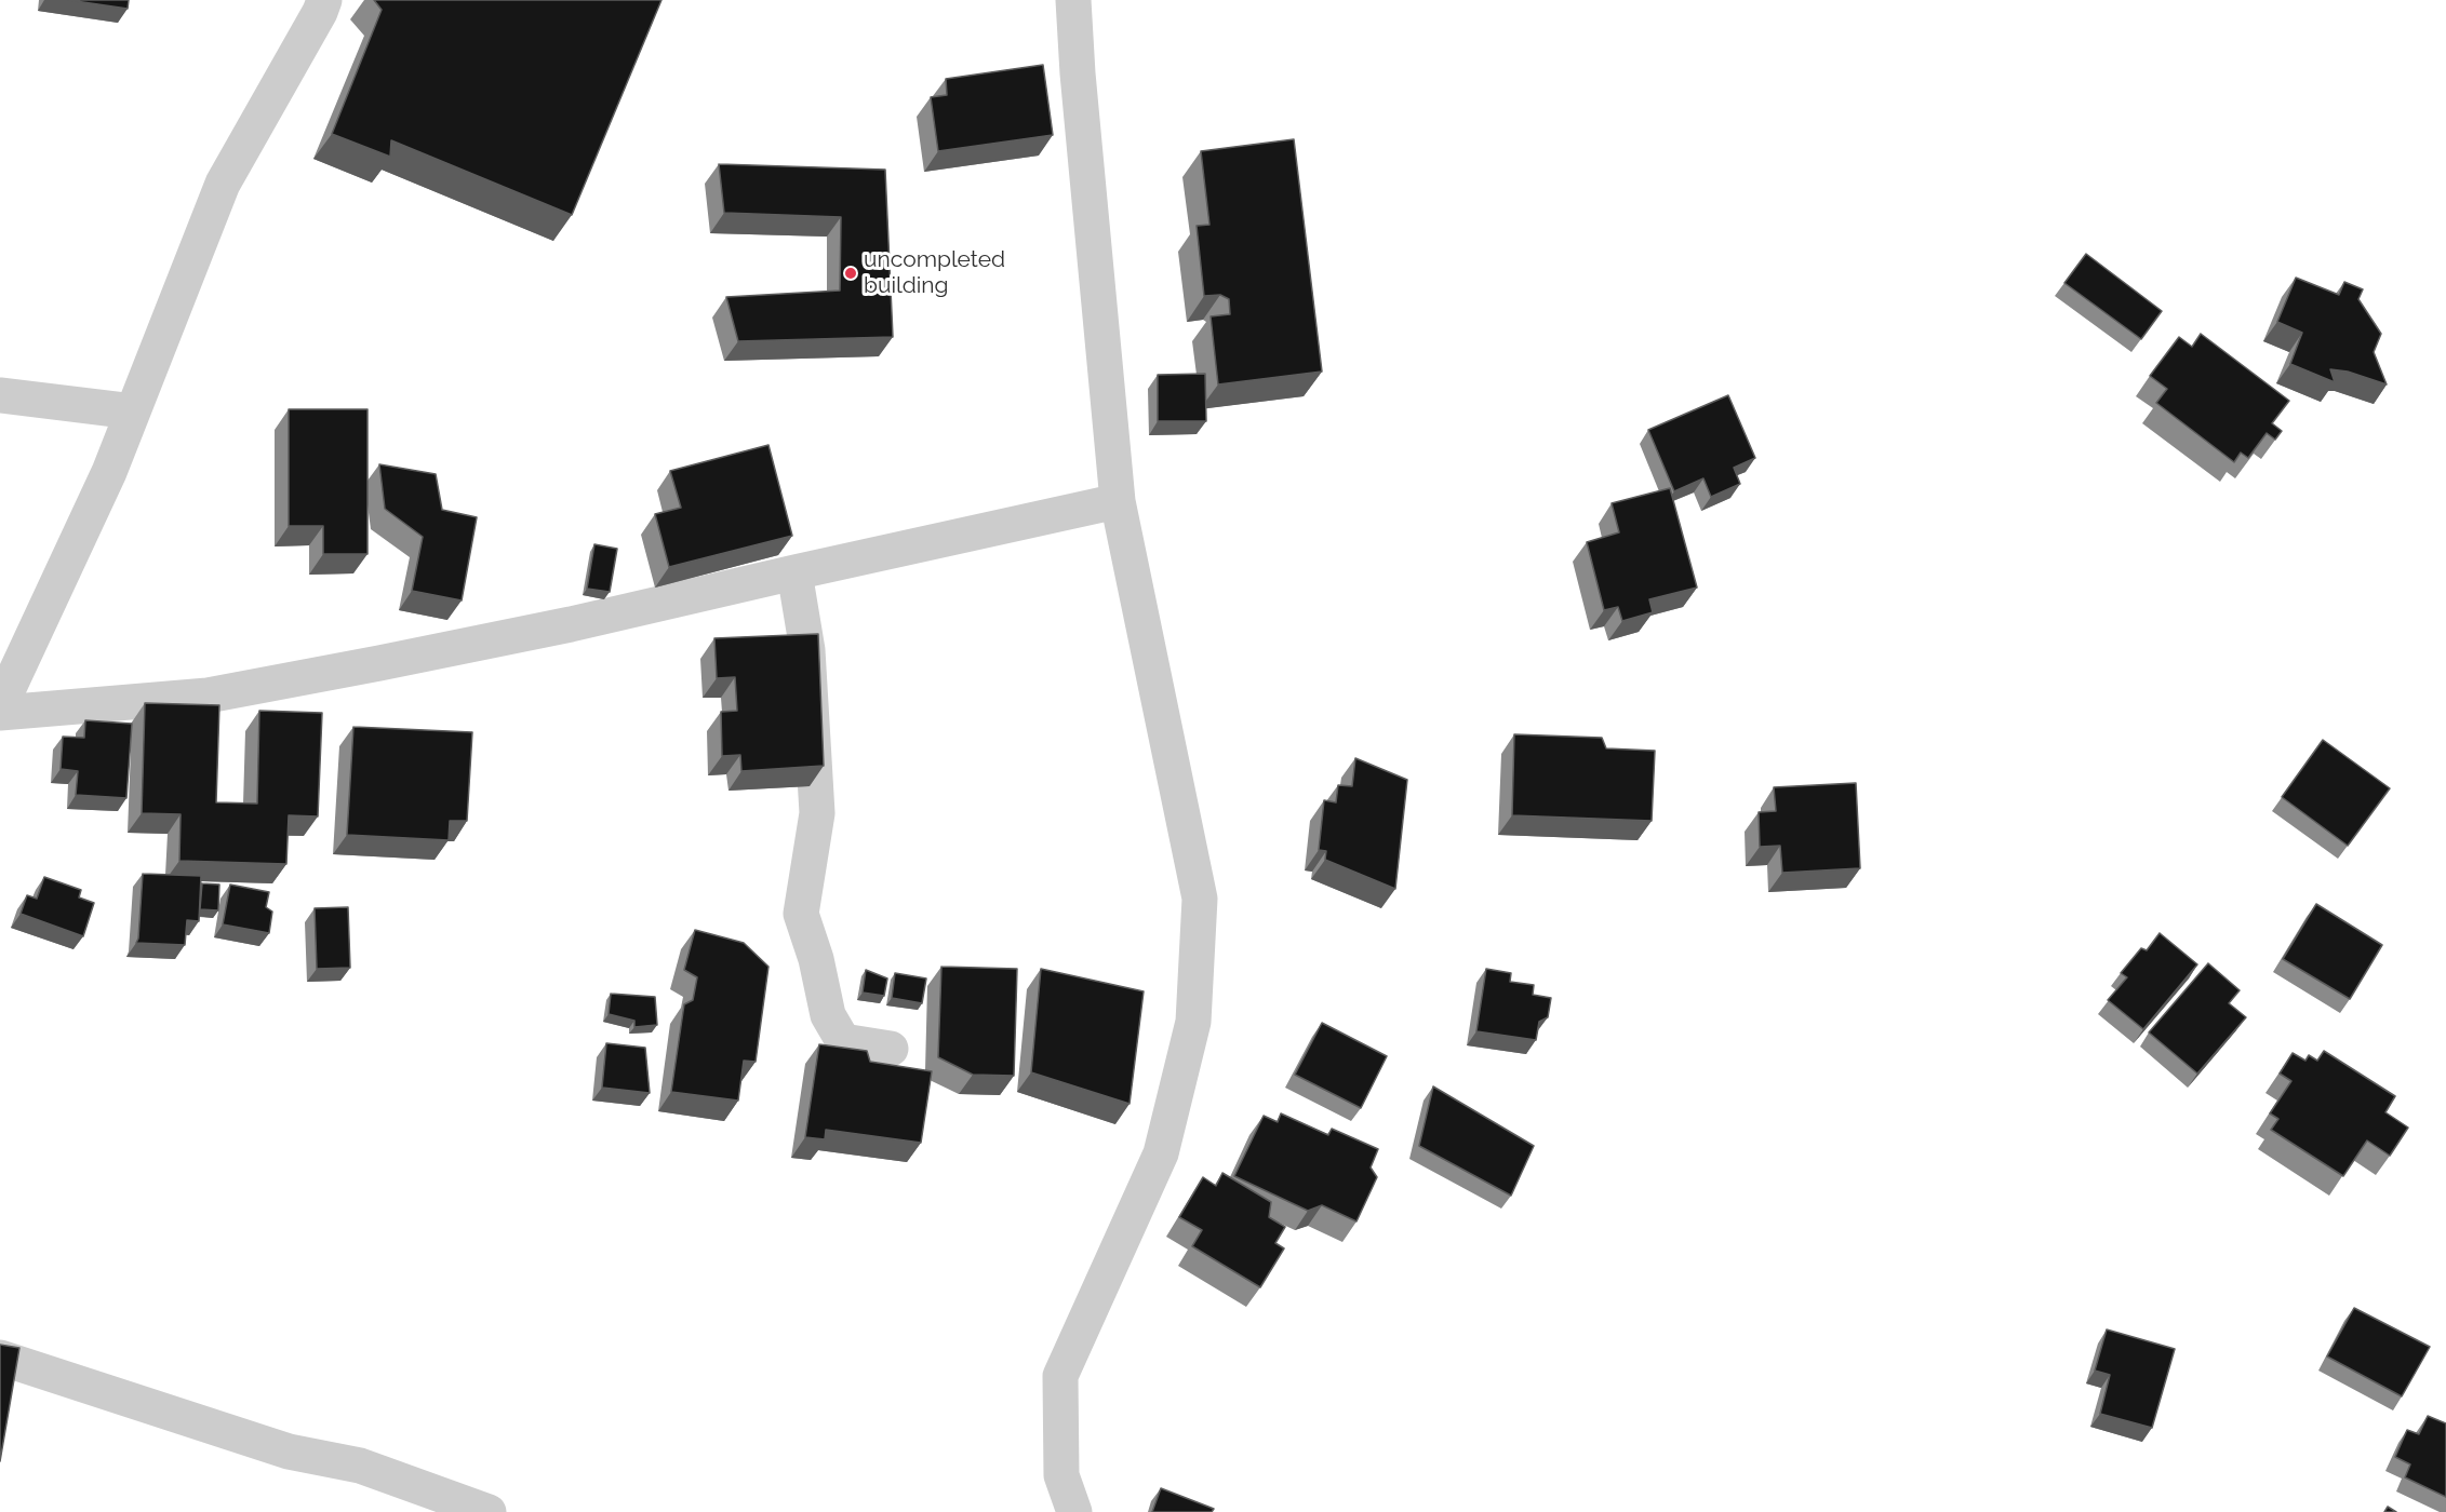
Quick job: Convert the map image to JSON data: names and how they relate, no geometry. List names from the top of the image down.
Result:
{
  "places": ["uncompleted building"]
}
